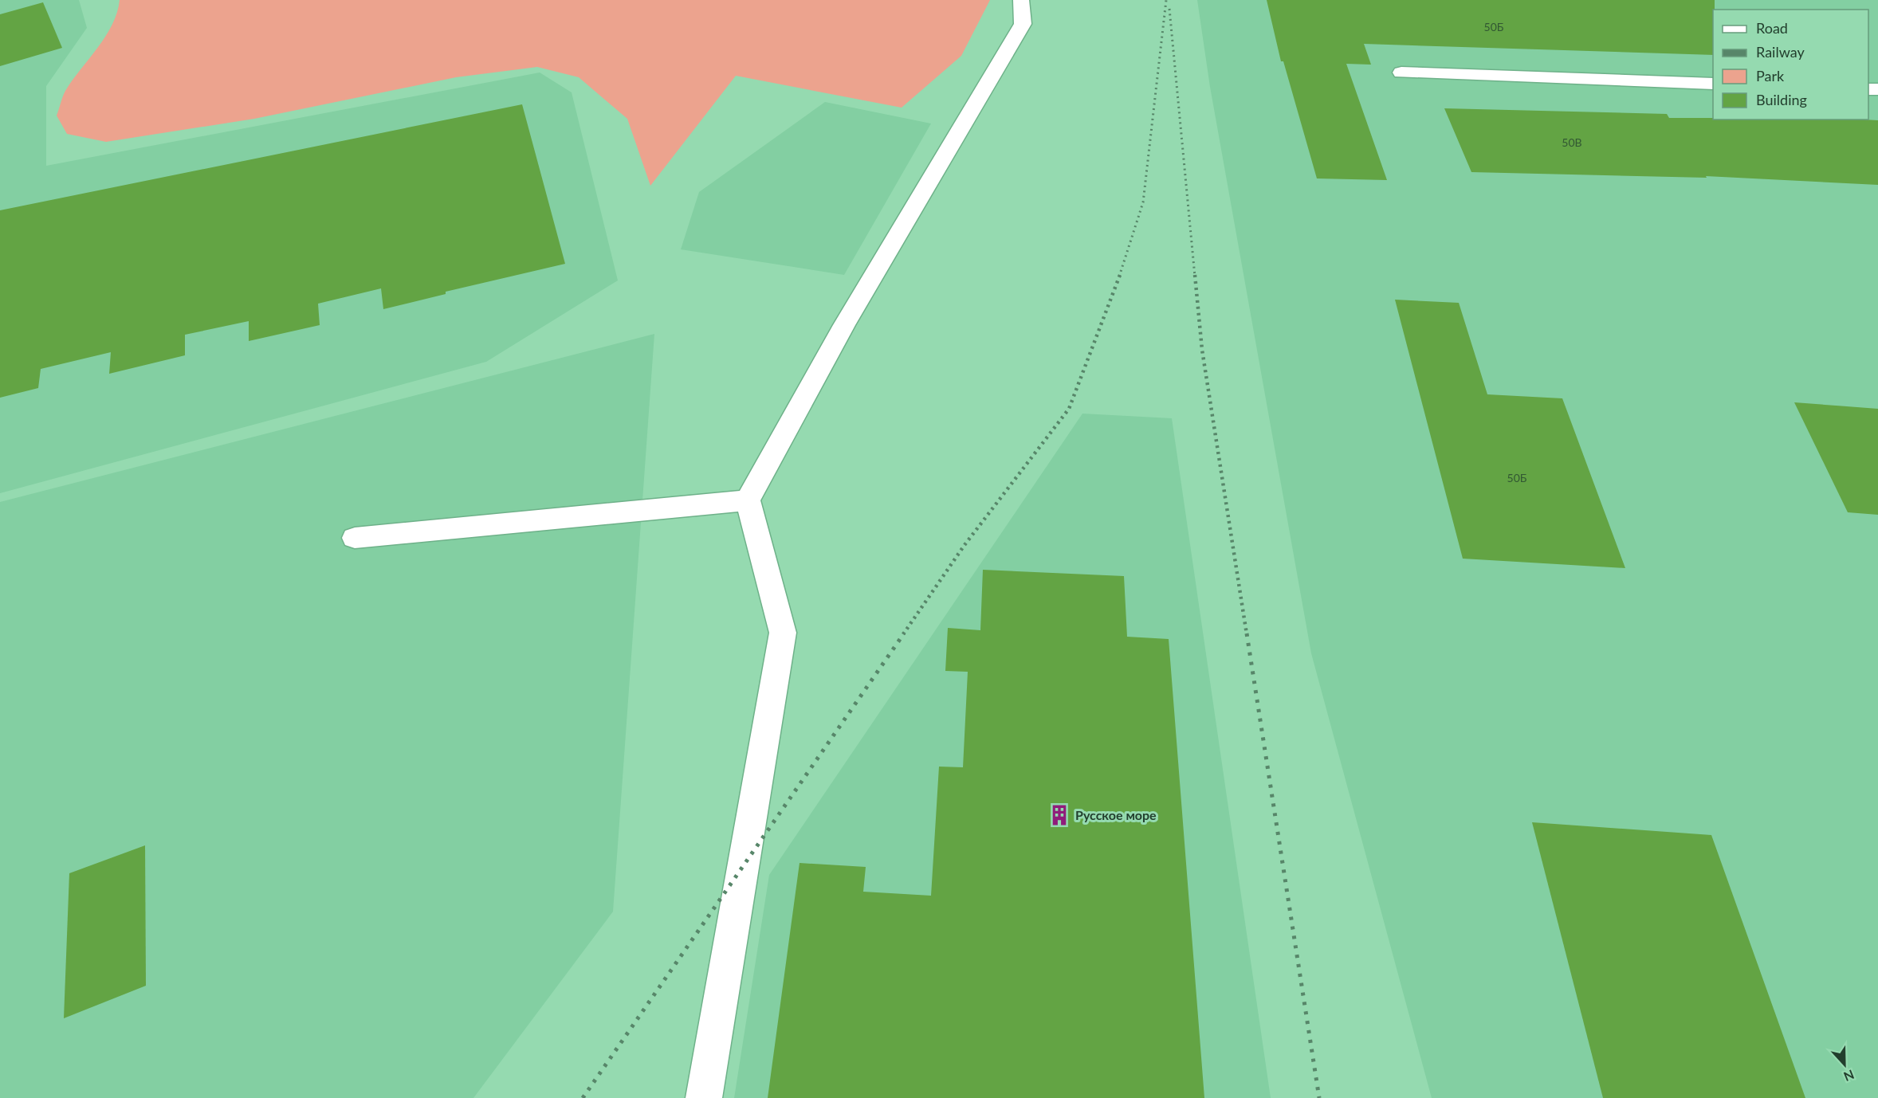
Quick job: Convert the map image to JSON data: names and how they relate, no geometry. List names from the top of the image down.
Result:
{
  "places": {
    "building": ["Русское море"]
  },
  "house_numbers": ["50Б", "50В", "50Б"],
  "legend": [
    "Road",
    "Railway",
    "Park",
    "Building"
  ],
  "north": "bottom"
}
